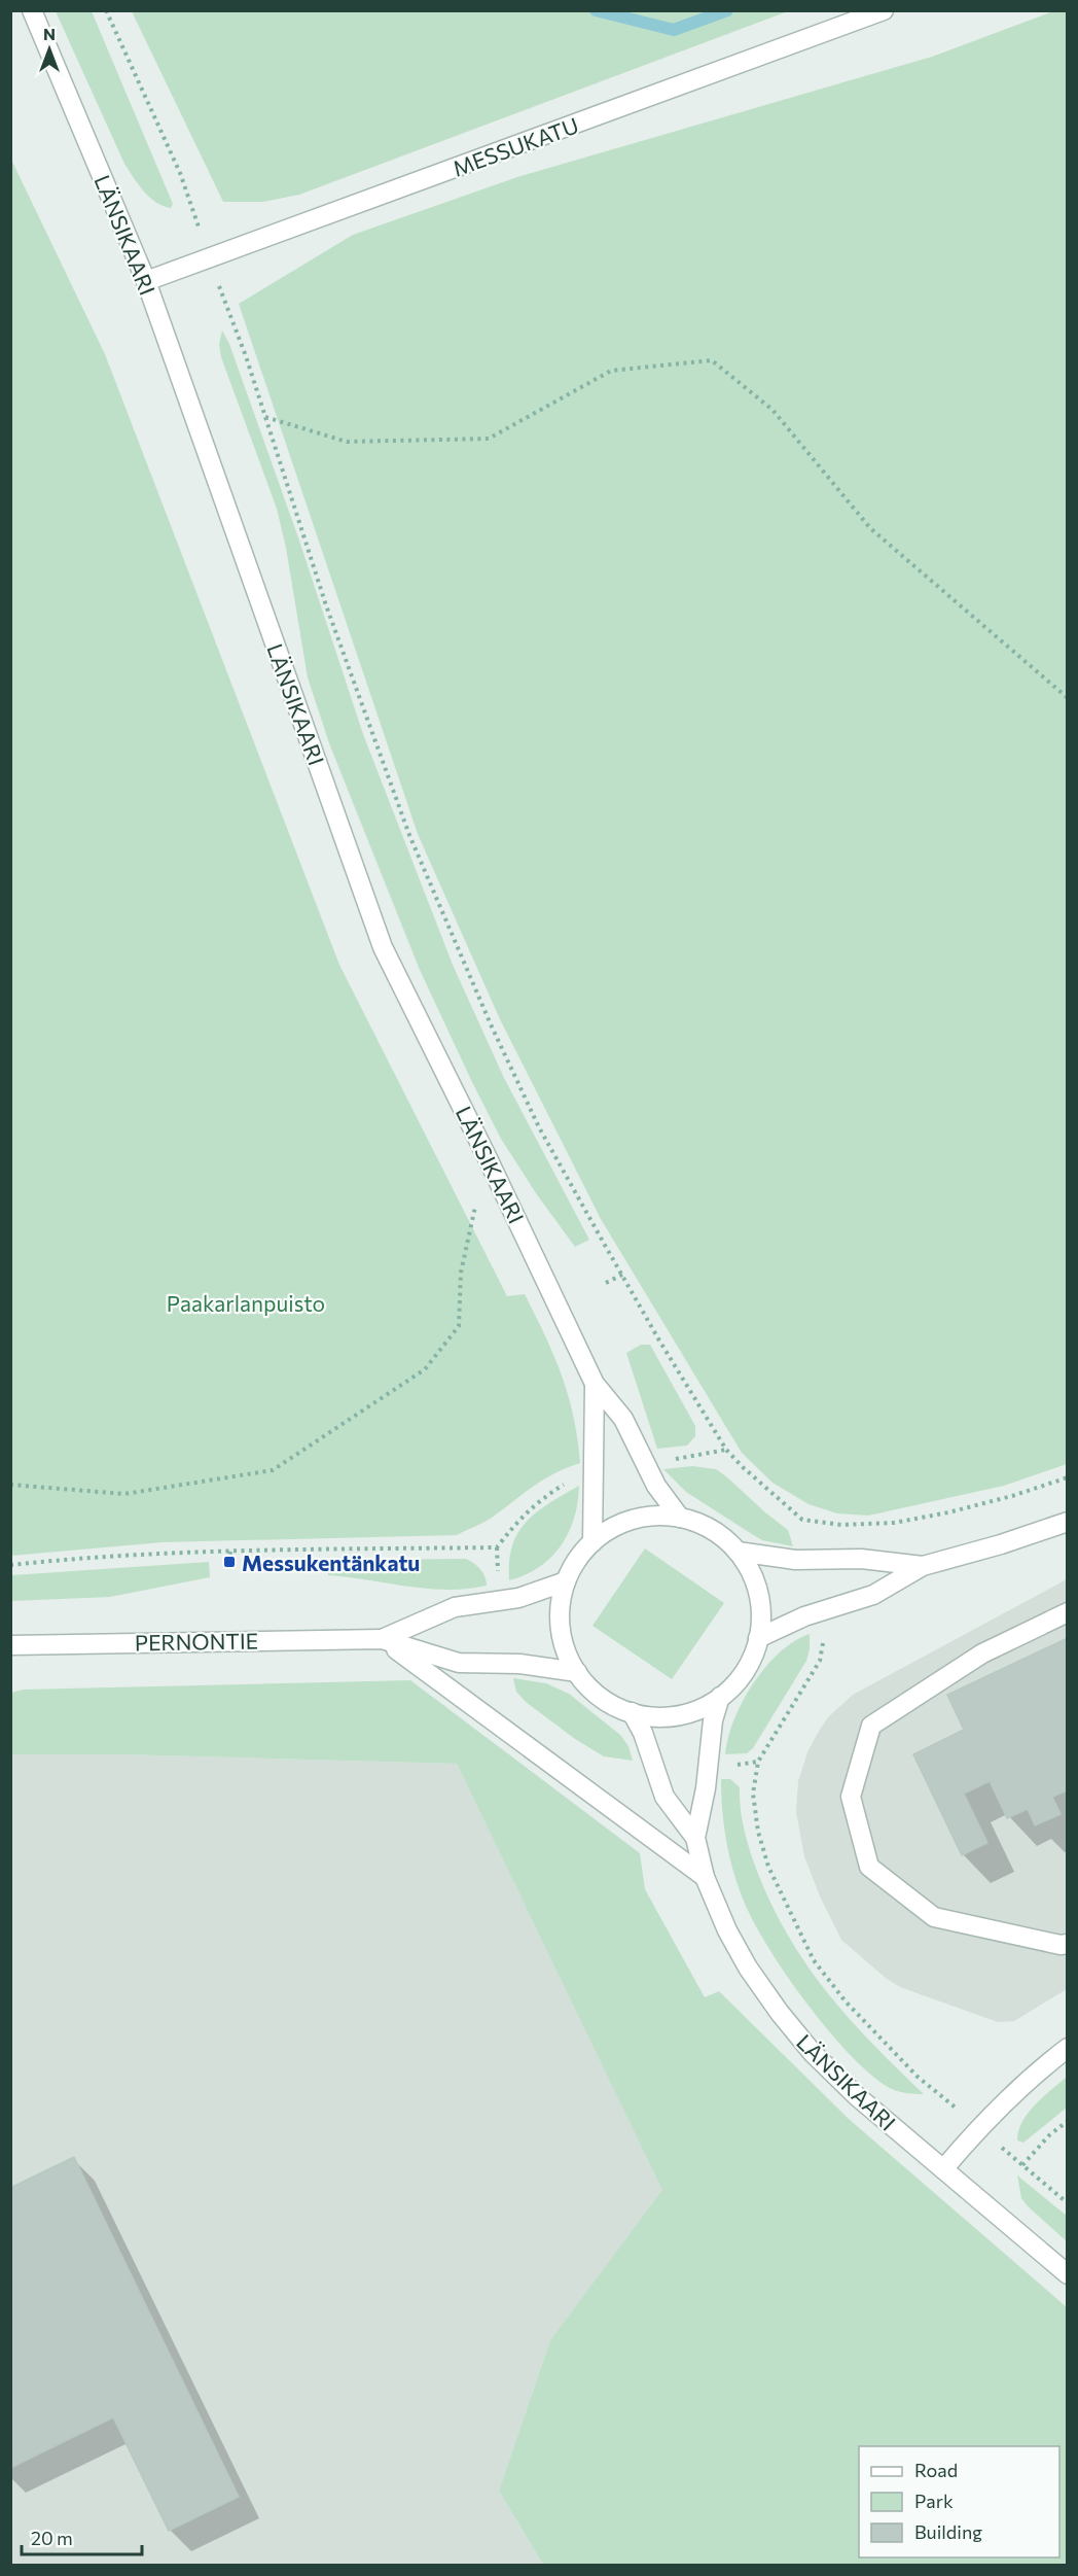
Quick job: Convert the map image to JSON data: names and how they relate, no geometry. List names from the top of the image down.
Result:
{
  "streets": {
    "street": ["MESSUKATU", "LÄNSIKAARI", "PERNONTIE"]
  },
  "crossings": [
    ["MESSUKATU", "LÄNSIKAARI"],
    ["LÄNSIKAARI", "PERNONTIE"]
  ],
  "parks": ["Paakarlanpuisto"],
  "places": {
    "transit": ["Messukentänkatu"]
  },
  "legend": ["Road", "Park", "Building"],
  "scale_bar": "20 m",
  "north": "top"
}
